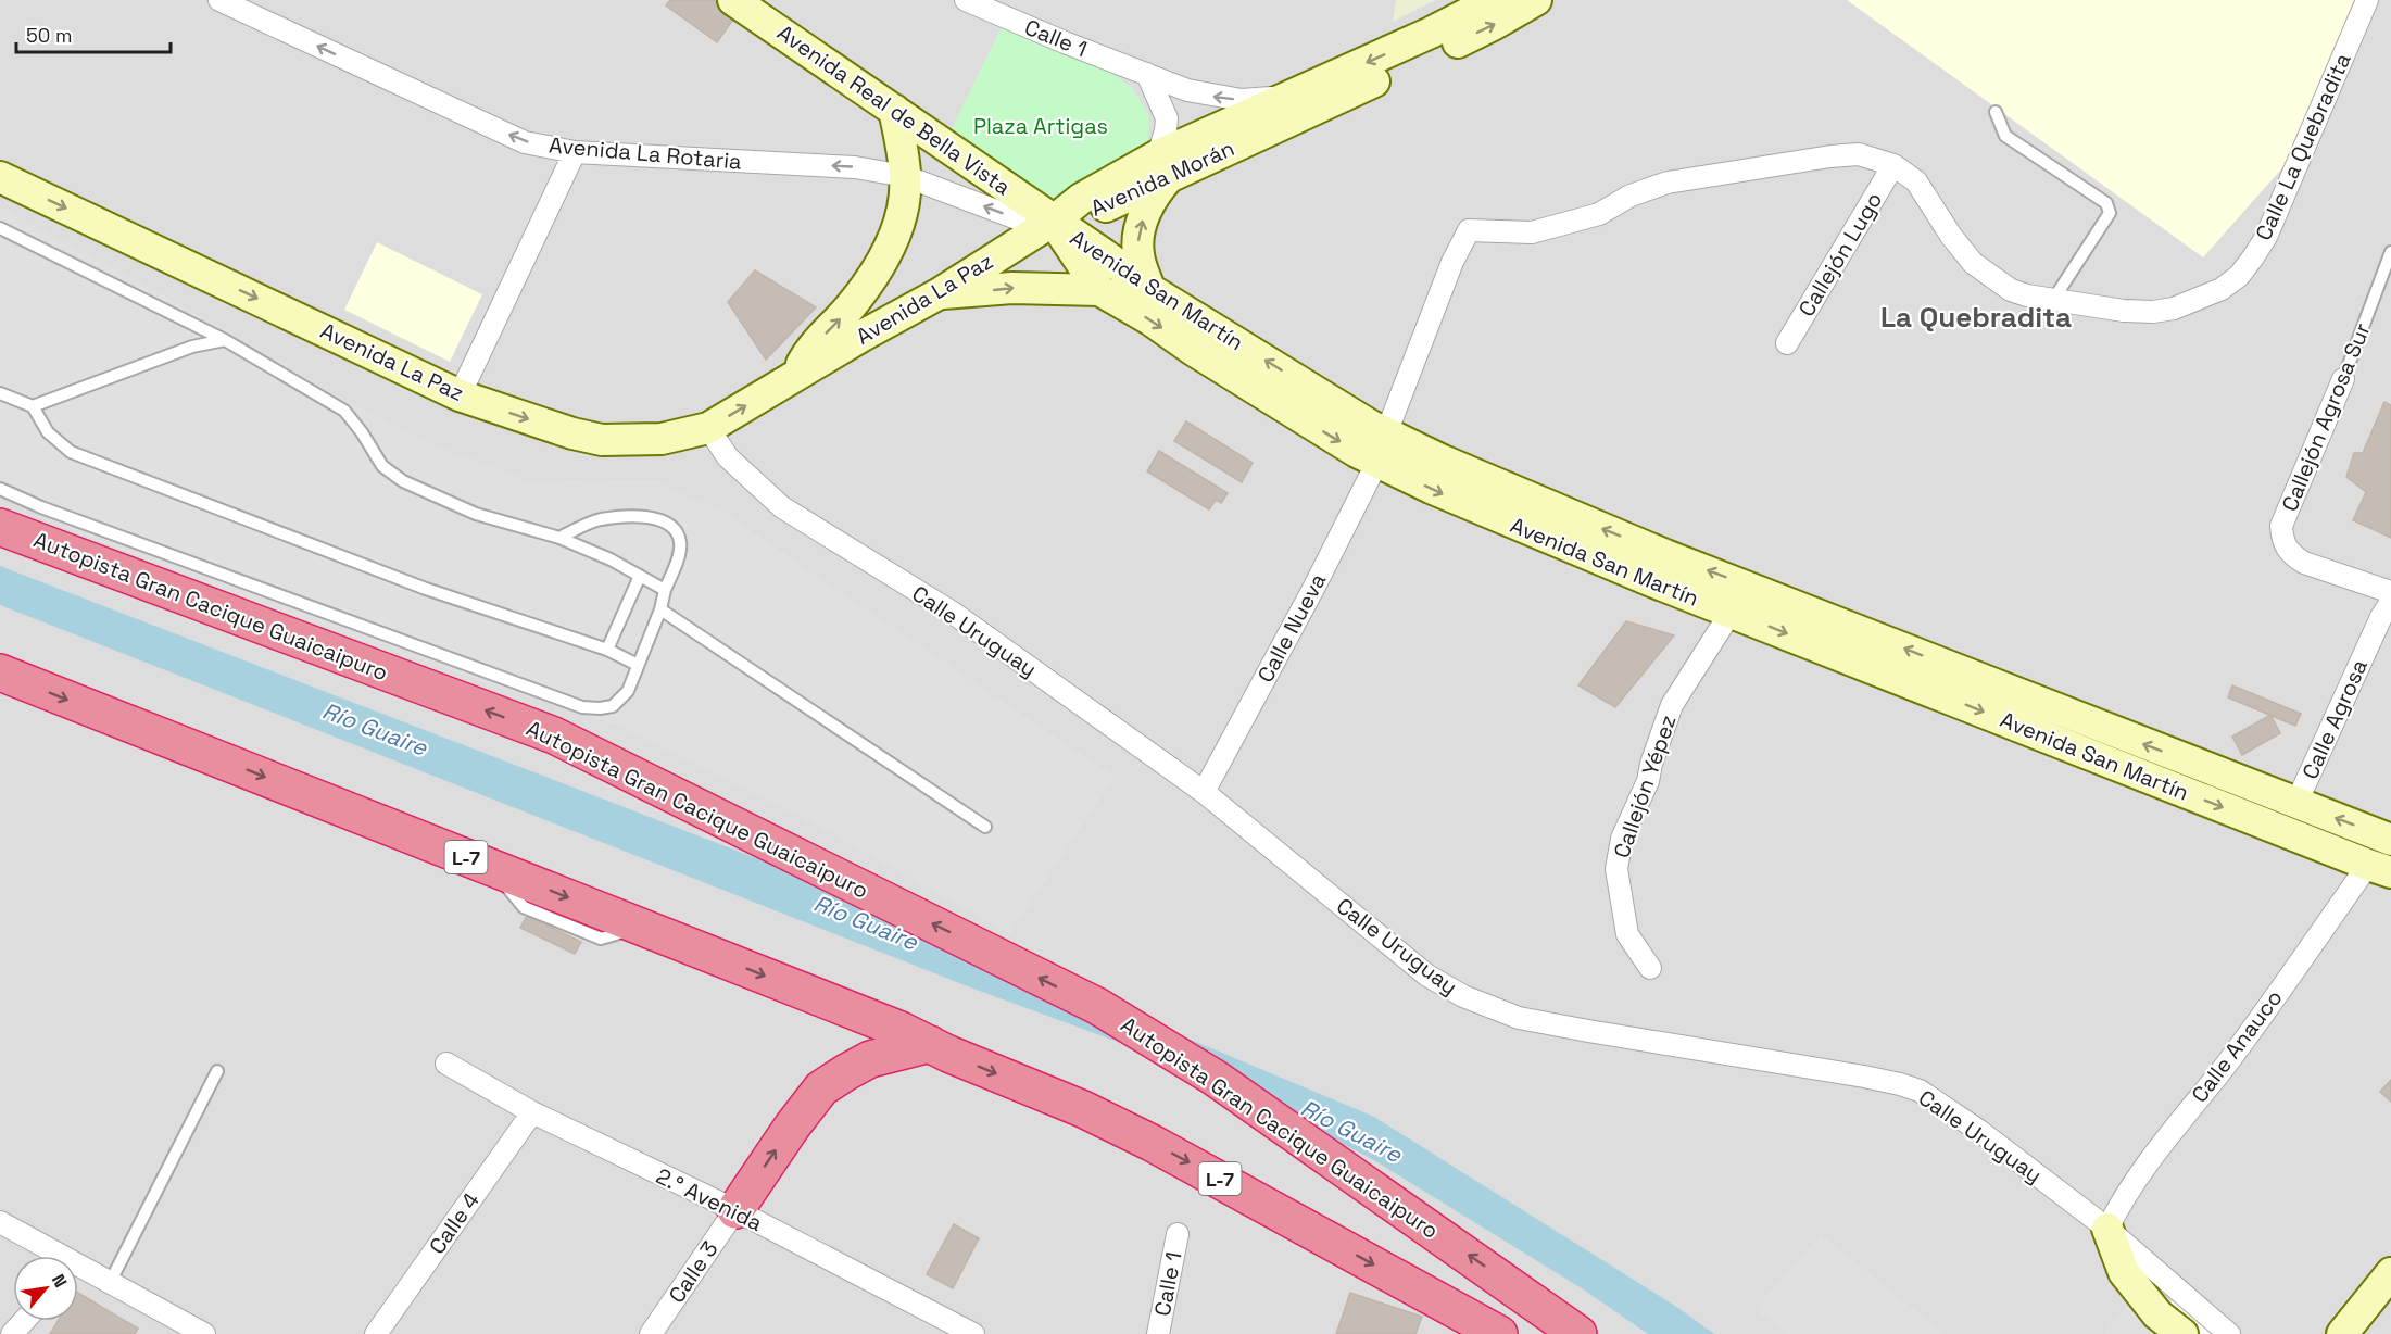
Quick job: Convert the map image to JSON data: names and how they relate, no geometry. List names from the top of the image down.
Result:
{
  "streets": {
    "highway": ["Autopista Gran Cacique Guaicaipuro", "L-7"],
    "main road": [
      "Avenida Real de Bella Vista",
      "Avenida Morán",
      "Avenida San Martín",
      "Avenida La Paz"
    ],
    "street": [
      "Calle 1",
      "Calle La Quebradita",
      "Avenida La Rotaria",
      "Callejón Lugo",
      "Callejón Agrosa Sur",
      "Calle Nueva",
      "Calle Uruguay",
      "Calle Agrosa",
      "Callejón Yépez",
      "Calle Anauco",
      "2.° Avenida",
      "Calle 4",
      "Calle 3"
    ]
  },
  "crossings": [
    ["Calle 1", "Avenida Morán"],
    ["Avenida Real de Bella Vista", "Avenida La Rotaria"],
    ["Avenida Real de Bella Vista", "Avenida Morán"],
    ["Avenida Real de Bella Vista", "Avenida San Martín"],
    ["Avenida Real de Bella Vista", "Avenida La Paz"],
    ["Calle La Quebradita", "Callejón Lugo"],
    ["Calle La Quebradita", "Avenida San Martín"],
    ["Calle La Quebradita", "Calle Nueva"],
    ["Avenida La Rotaria", "Avenida Morán"],
    ["Avenida La Rotaria", "Avenida San Martín"],
    ["Avenida La Rotaria", "Avenida La Paz"],
    ["Avenida Morán", "Avenida San Martín"],
    ["Avenida Morán", "Avenida La Paz"],
    ["Avenida San Martín", "Avenida La Paz"],
    ["Avenida San Martín", "Calle Nueva"],
    ["Avenida San Martín", "Calle Agrosa"],
    ["Avenida San Martín", "Callejón Yépez"],
    ["Avenida San Martín", "Calle Anauco"],
    ["Avenida La Paz", "Calle Uruguay"],
    ["Calle Nueva", "Calle Uruguay"],
    ["Calle Uruguay", "Calle Anauco"],
    ["2.° Avenida", "Calle 4"],
    ["2.° Avenida", "Calle 3"]
  ],
  "one_way": ["Avenida La Rotaria", "Avenida La Paz"],
  "districts": ["La Quebradita"],
  "water": ["Río Guaire"],
  "parks": ["Plaza Artigas"],
  "scale_bar": "50 m",
  "north": "top right"
}
